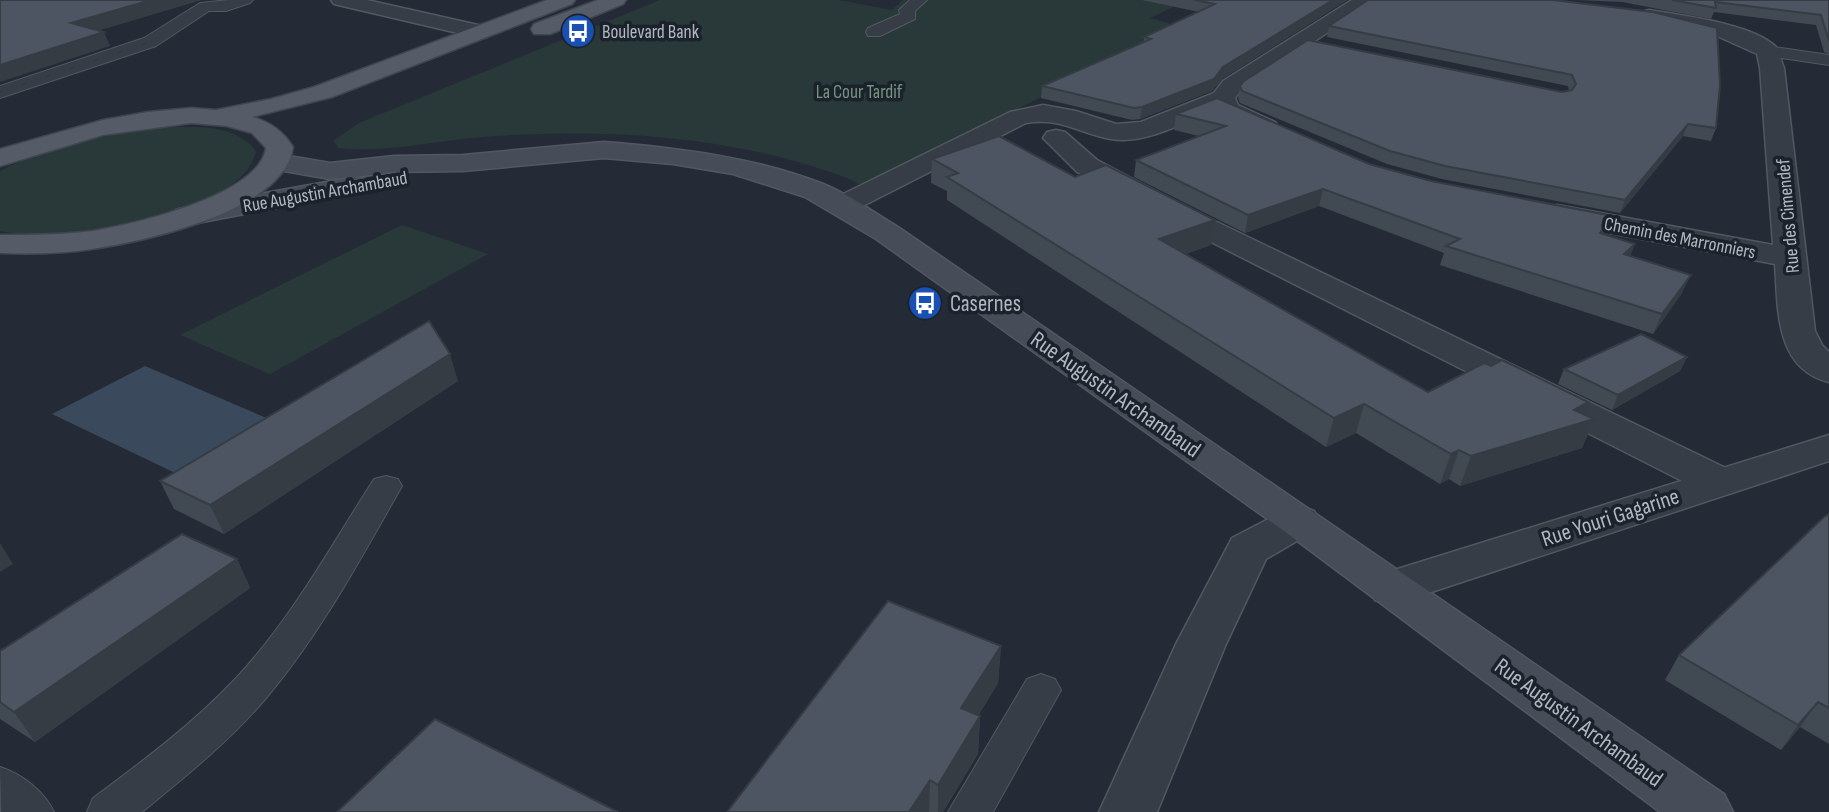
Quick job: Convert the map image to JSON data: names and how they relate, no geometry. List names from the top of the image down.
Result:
{
  "streets": {
    "main road": ["Rue Augustin Archambaud"],
    "street": ["Rue des Cimendef", "Chemin des Marronniers", "Rue Youri Gagarine"]
  },
  "crossings": [
    ["Rue Augustin Archambaud", "Rue Youri Gagarine"],
    ["Rue des Cimendef", "Chemin des Marronniers"]
  ],
  "parks": ["La Cour Tardif"],
  "places": {
    "bus stop": ["Boulevard Bank", "Casernes"]
  }
}
